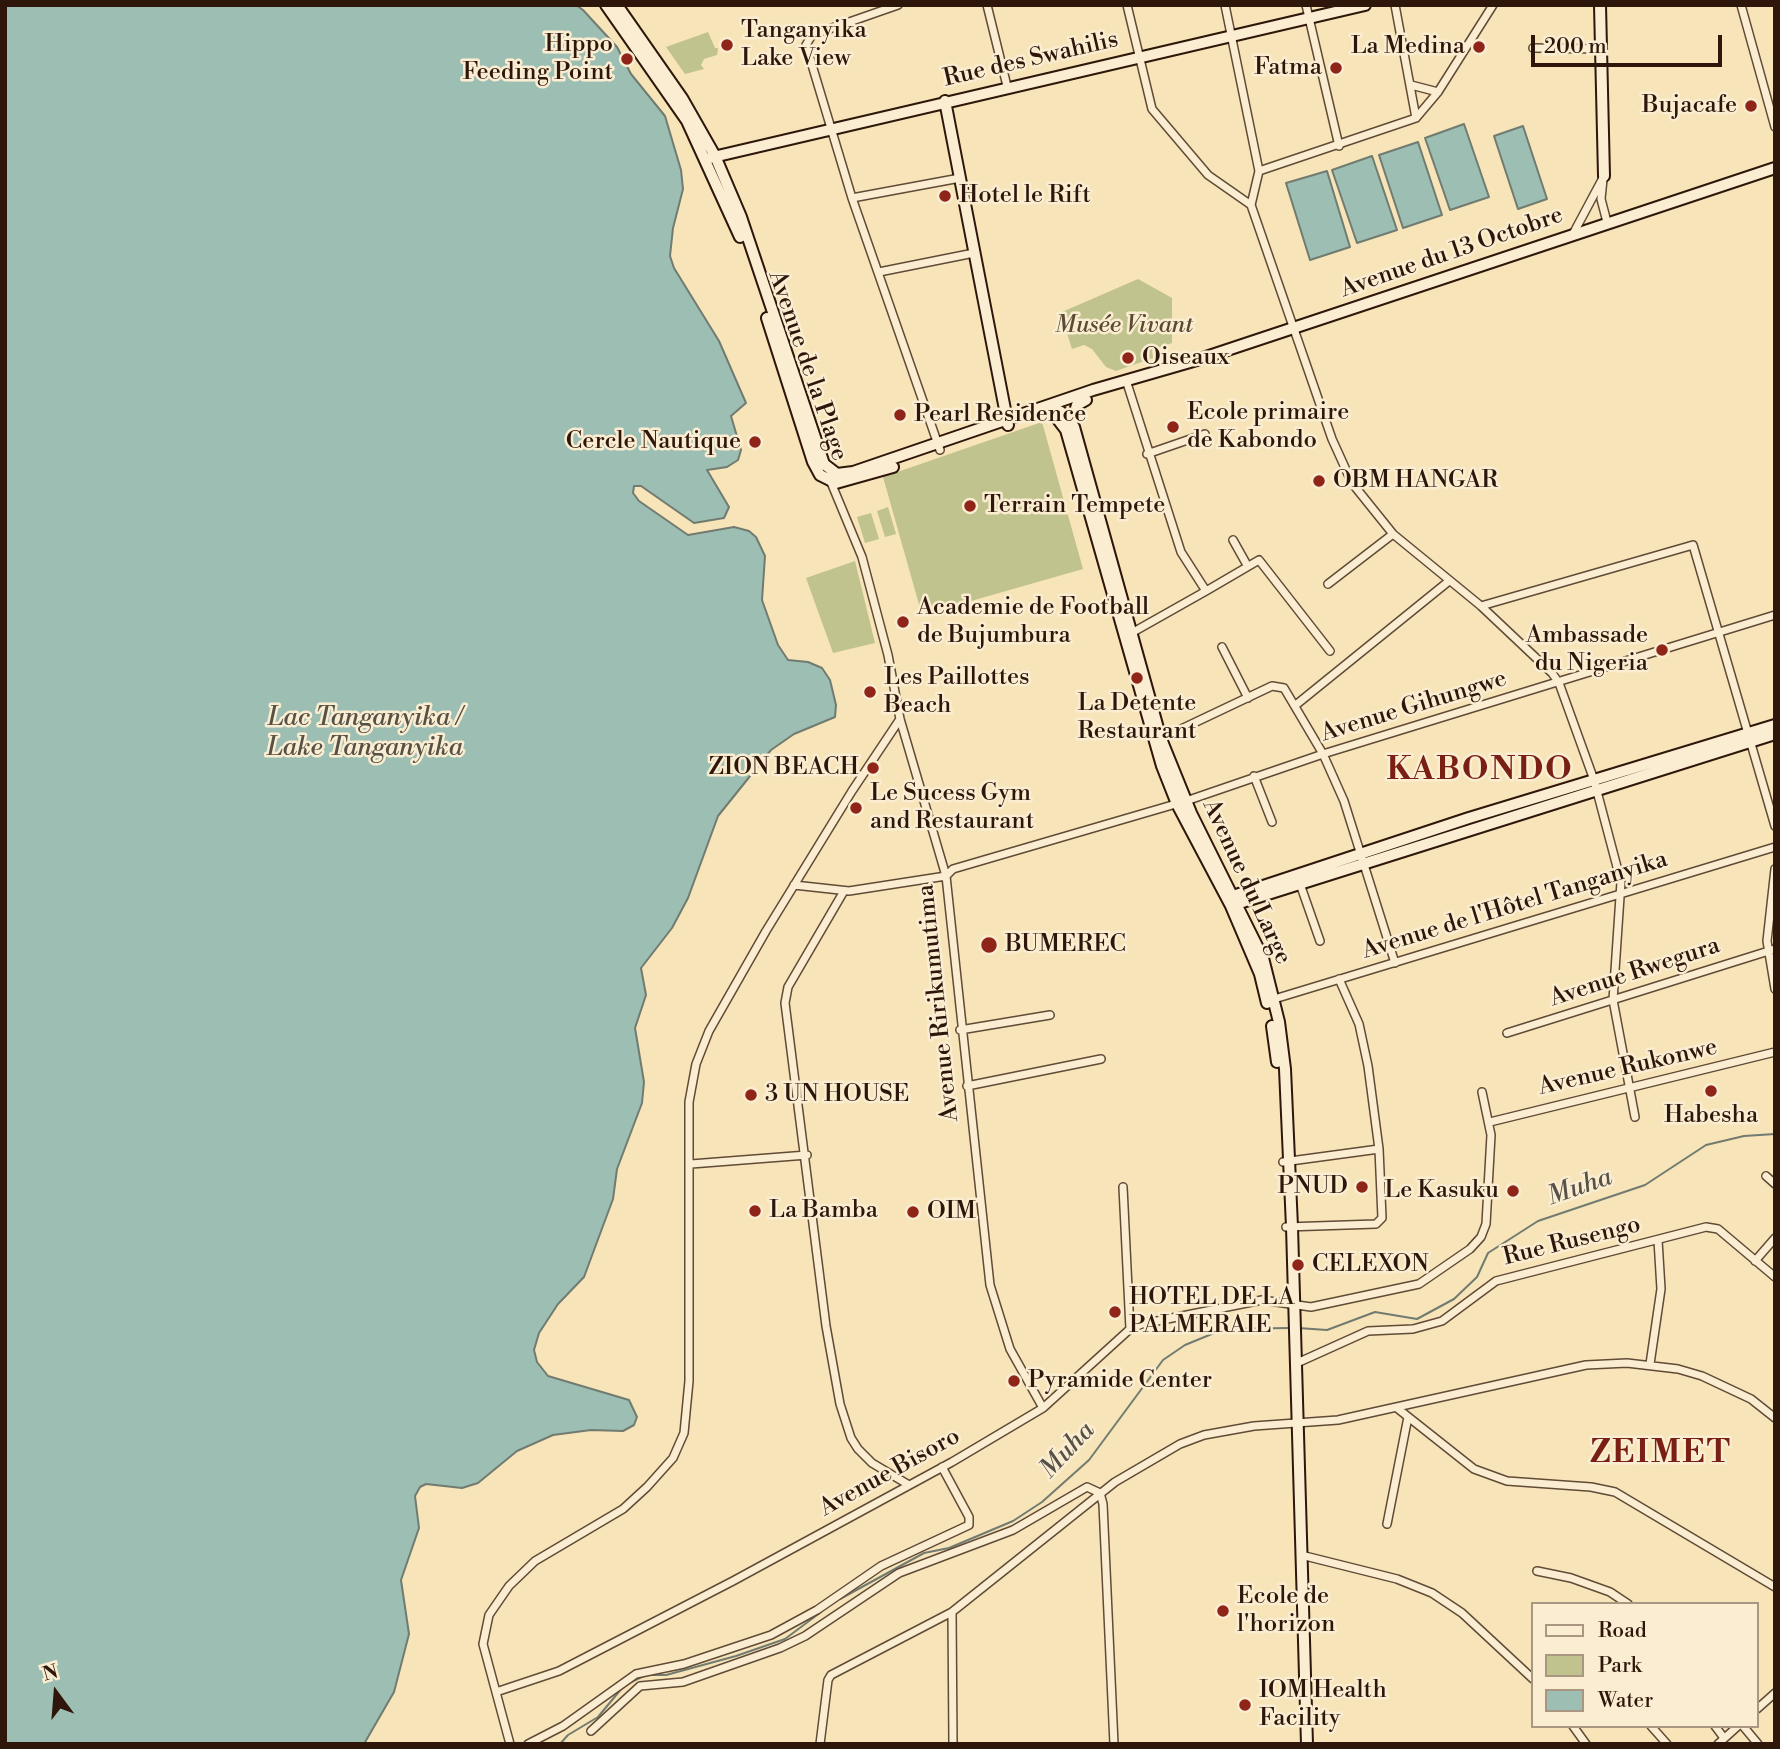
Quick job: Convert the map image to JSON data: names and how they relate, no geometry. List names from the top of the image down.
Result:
{
  "streets": {
    "main road": [
      "Rue des Swahilis",
      "Avenue du 13 Octobre",
      "Avenue de la Plage",
      "Avenue du Large"
    ],
    "street": [
      "Avenue Gihungwe",
      "Avenue de l'Hôtel Tanganyika",
      "Avenue Rwegura",
      "Avenue Ririkumutima",
      "Avenue Rukonwe",
      "Rue Rusengo",
      "Avenue Bisoro"
    ]
  },
  "crossings": [
    ["Rue des Swahilis", "Avenue de la Plage"],
    ["Avenue du 13 Octobre", "Avenue de la Plage"],
    ["Avenue de la Plage", "Avenue du Large"],
    ["Avenue de la Plage", "Avenue Ririkumutima"],
    ["Avenue Gihungwe", "Avenue du Large"],
    ["Avenue Gihungwe", "Avenue Ririkumutima"],
    ["Avenue du Large", "Avenue de l'Hôtel Tanganyika"],
    ["Avenue du Large", "Rue Rusengo"],
    ["Avenue du Large", "Avenue Bisoro"],
    ["Avenue Ririkumutima", "Avenue Bisoro"],
    ["Avenue Rukonwe", "Avenue Bisoro"]
  ],
  "districts": ["KABONDO", "ZEIMET"],
  "water": ["Lac Tanganyika / Lake Tanganyika", "Muha"],
  "parks": ["Musée Vivant"],
  "places": [
    "Tanganyika Lake View",
    "La Medina",
    "Hippo Feeding Point",
    "Fatma",
    "Bujacafe",
    "Hotel le Rift",
    "Oiseaux",
    "Pearl Residence",
    "Ecole primaire de Kabondo",
    "Cercle Nautique",
    "OBM HANGAR",
    "Terrain Tempete",
    "Academie de Football de Bujumbura",
    "Ambassade du Nigeria",
    "La Detente Restaurant",
    "Les Paillottes Beach",
    "ZION BEACH",
    "Le Sucess Gym and Restaurant",
    "BUMEREC",
    "Habesha",
    "3 UN HOUSE",
    "PNUD",
    "Le Kasuku",
    "La Bamba",
    "OIM",
    "CELEXON",
    "HOTEL DE LA PALMERAIE",
    "Pyramide Center",
    "Ecole de l'horizon",
    "IOM Health Facility"
  ],
  "legend": ["Road", "Park", "Water"],
  "scale_bar": "200 m",
  "north": "top"
}
